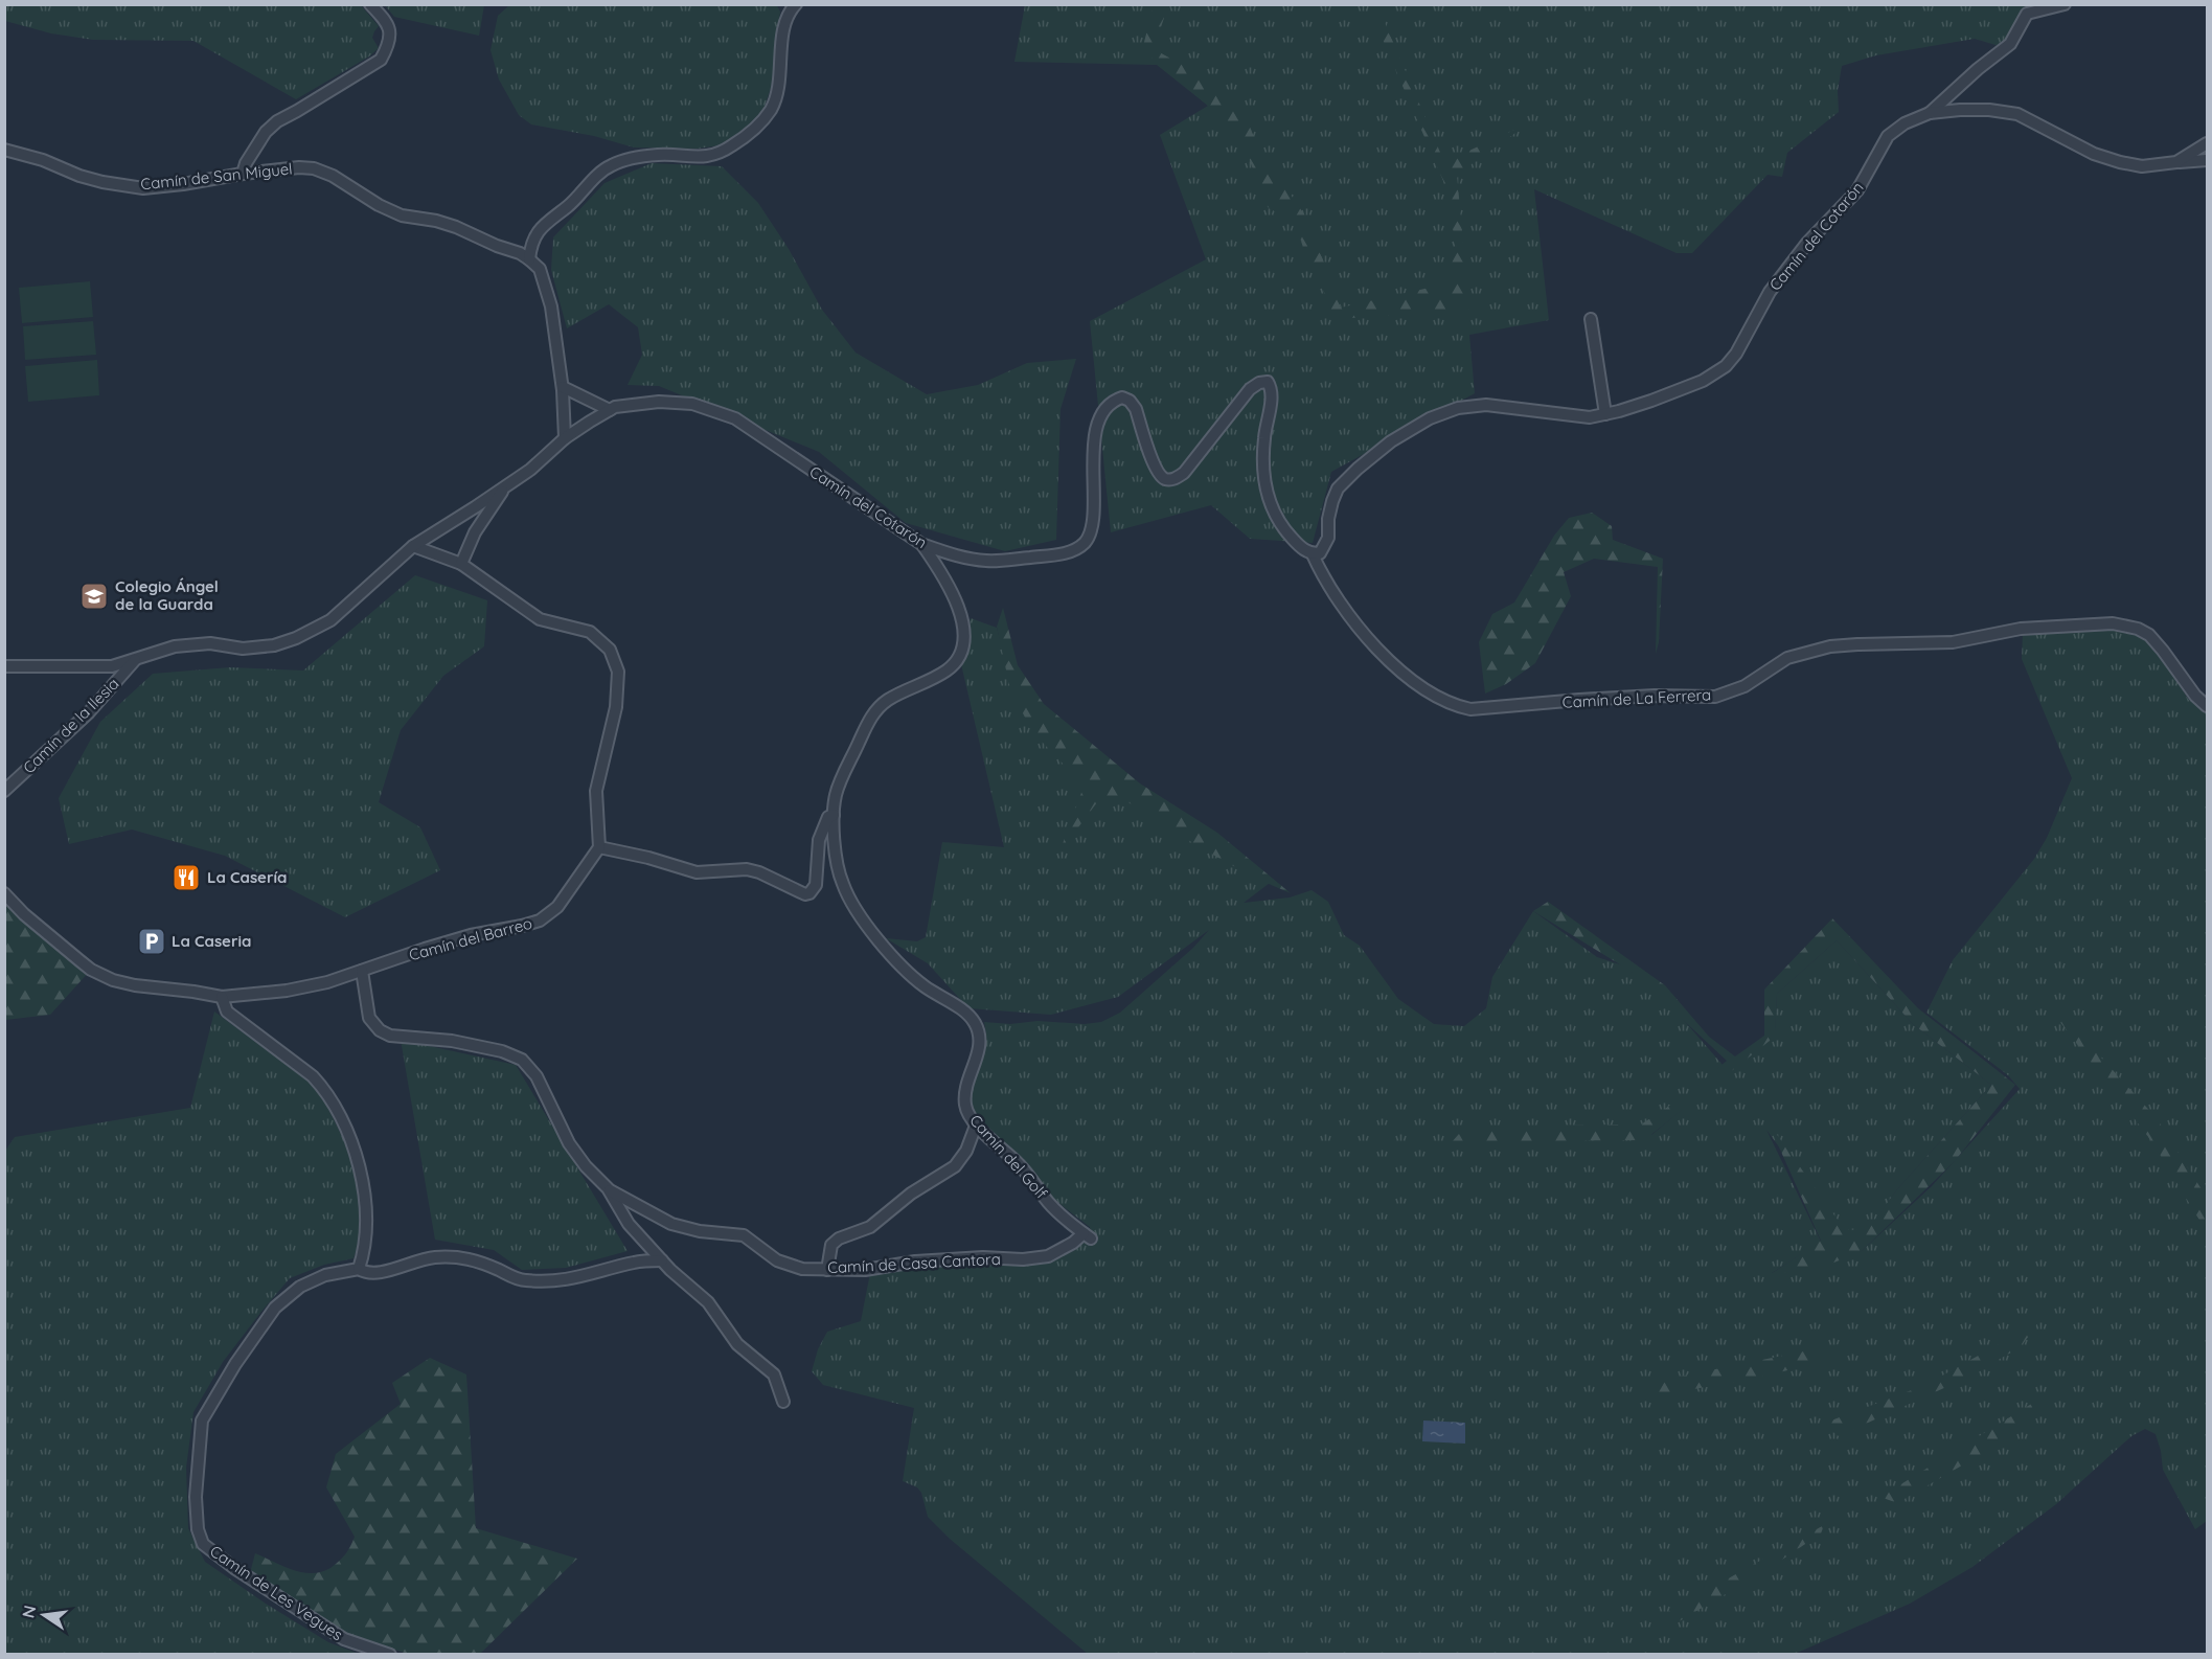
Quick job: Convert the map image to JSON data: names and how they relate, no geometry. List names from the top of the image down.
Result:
{
  "streets": {
    "street": [
      "Camín de San Miguel",
      "Camín del Cotarón",
      "Camín de La Ferrera",
      "Camín de la Ilesia",
      "Camín del Barreo",
      "Camín del Golf",
      "Camín de Casa Cantora",
      "Camín de Les Vegues"
    ]
  },
  "crossings": [
    ["Camín del Cotarón", "Camín de La Ferrera"],
    ["Camín del Cotarón", "Camín de la Ilesia"],
    ["Camín del Cotarón", "Camín del Golf"],
    ["Camín del Golf", "Camín de Casa Cantora"]
  ],
  "places": {
    "school or university": ["Colegio Ángel de la Guarda"],
    "restaurant": ["La Casería"],
    "parking": ["La Caseria"]
  },
  "north": "left"
}
